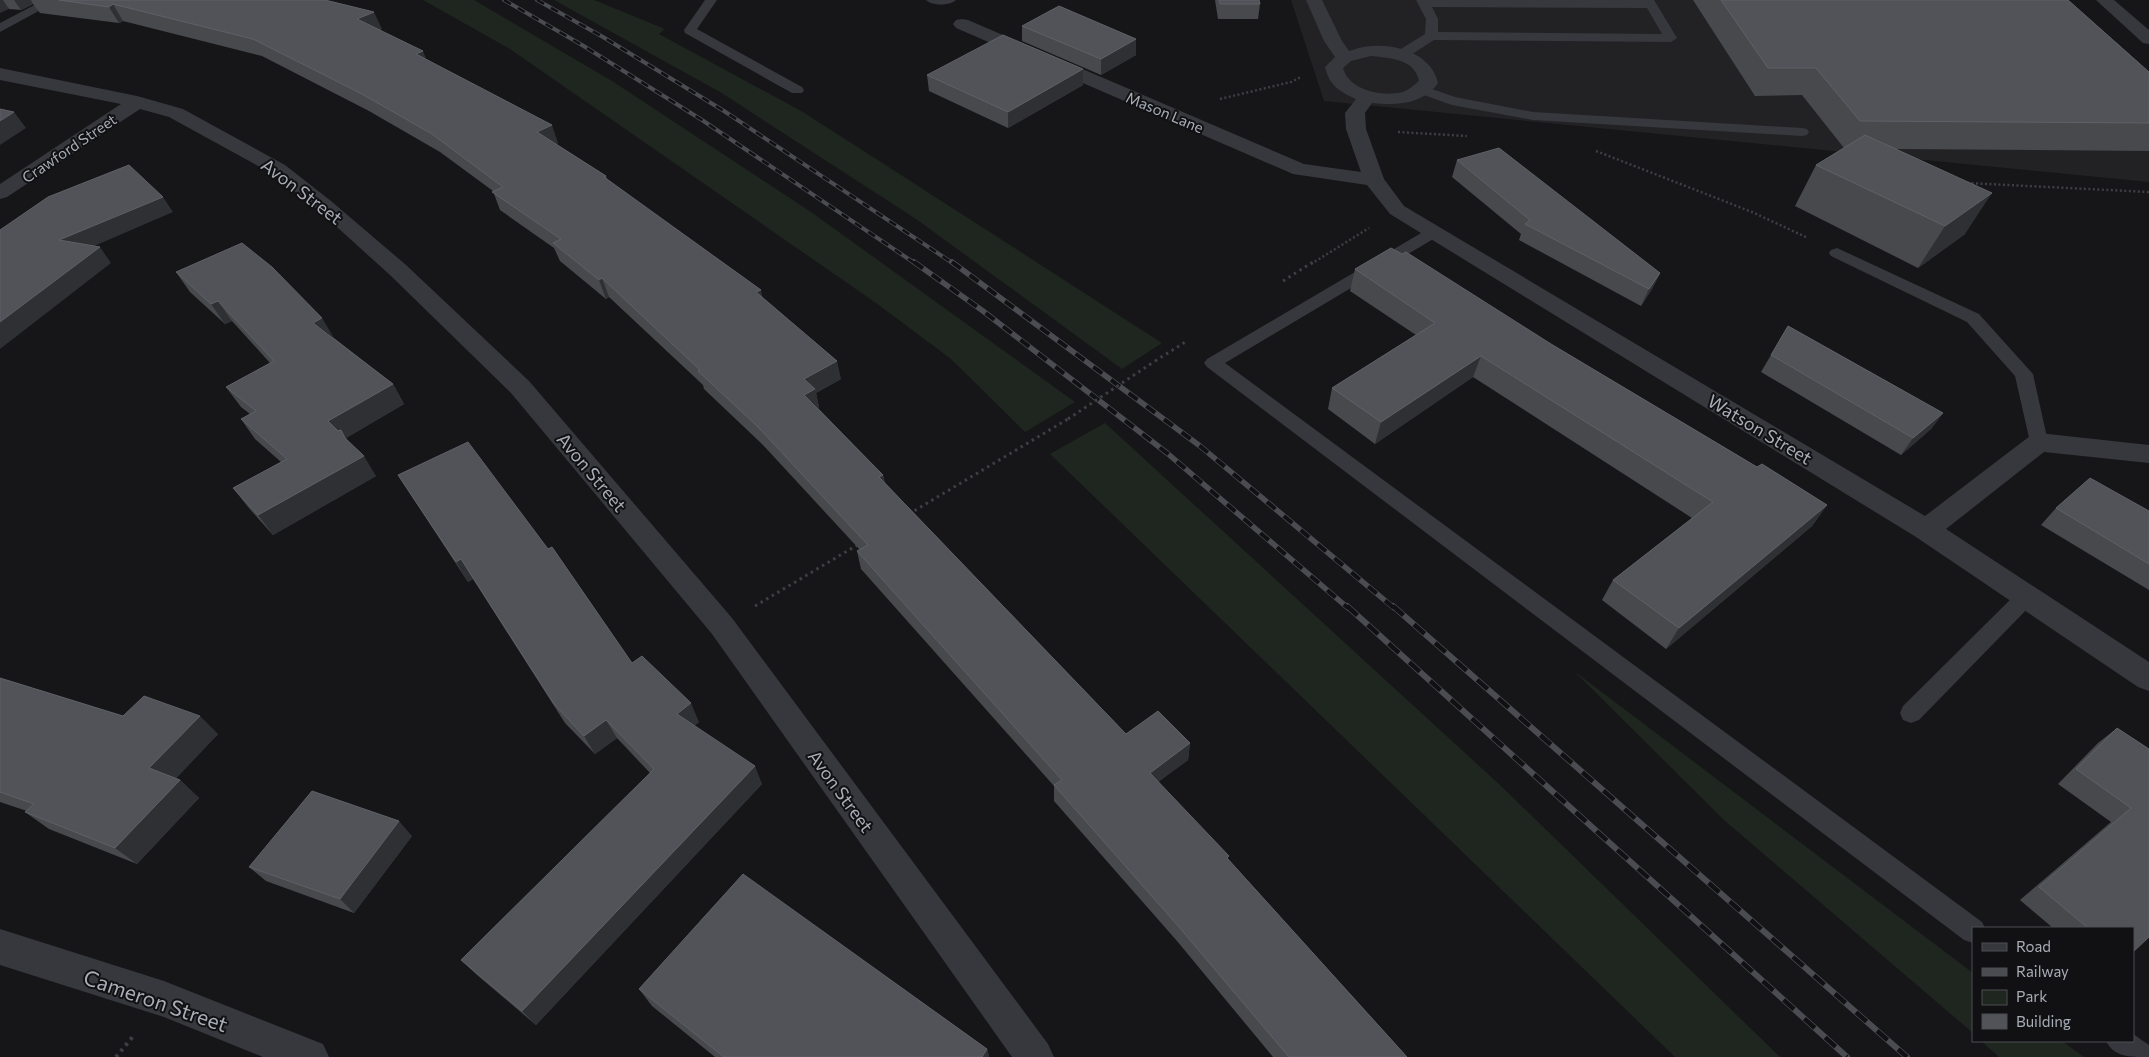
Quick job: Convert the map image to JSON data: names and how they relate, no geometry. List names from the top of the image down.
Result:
{
  "streets": {
    "street": [
      "Mason Lane",
      "Crawford Street",
      "Avon Street",
      "Watson Street",
      "Cameron Street"
    ]
  },
  "crossings": [
    ["Mason Lane", "Watson Street"],
    ["Crawford Street", "Avon Street"]
  ],
  "legend": [
    "Road",
    "Railway",
    "Park",
    "Building"
  ]
}
